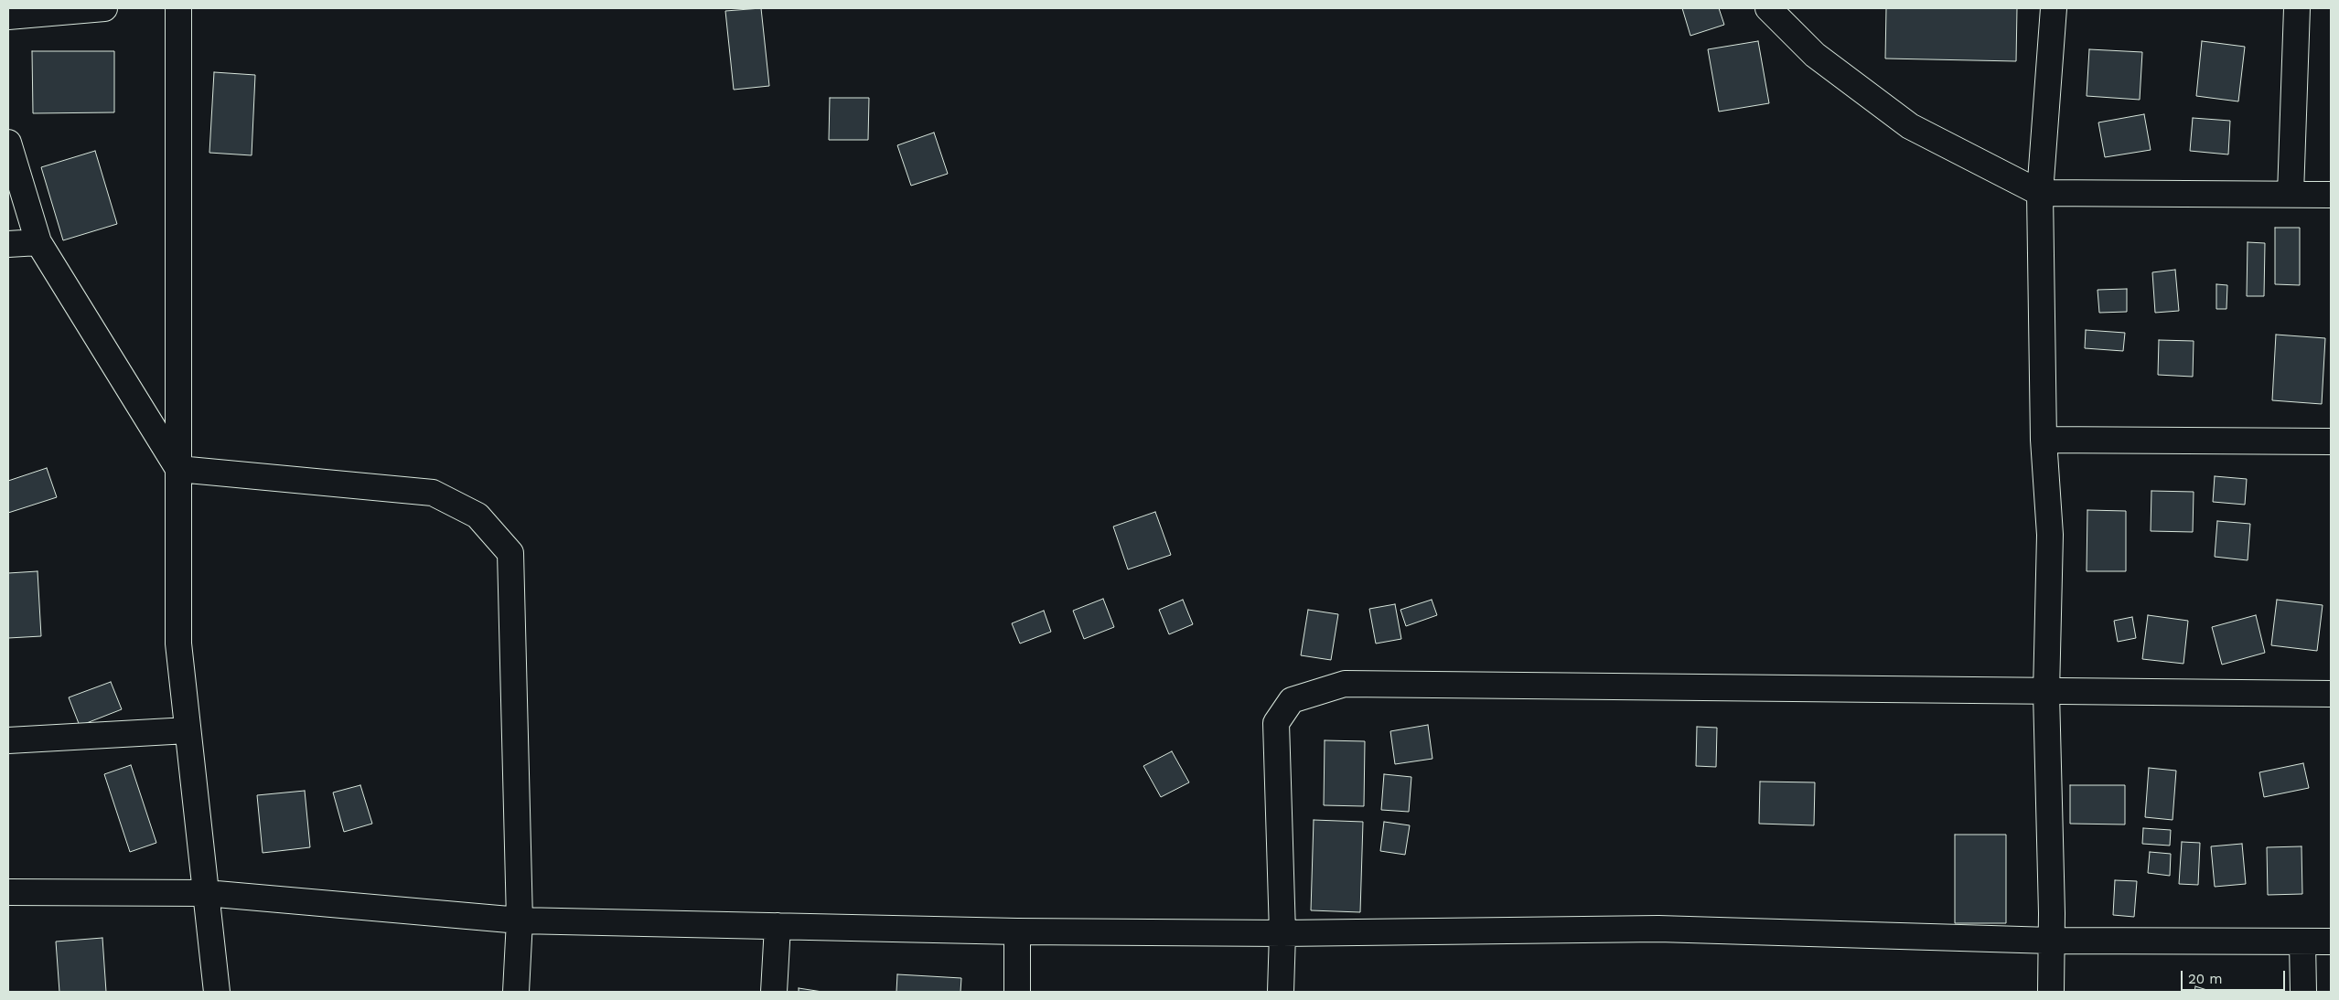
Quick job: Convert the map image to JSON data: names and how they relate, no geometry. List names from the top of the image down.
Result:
{
  "scale_bar": "20 m"
}
